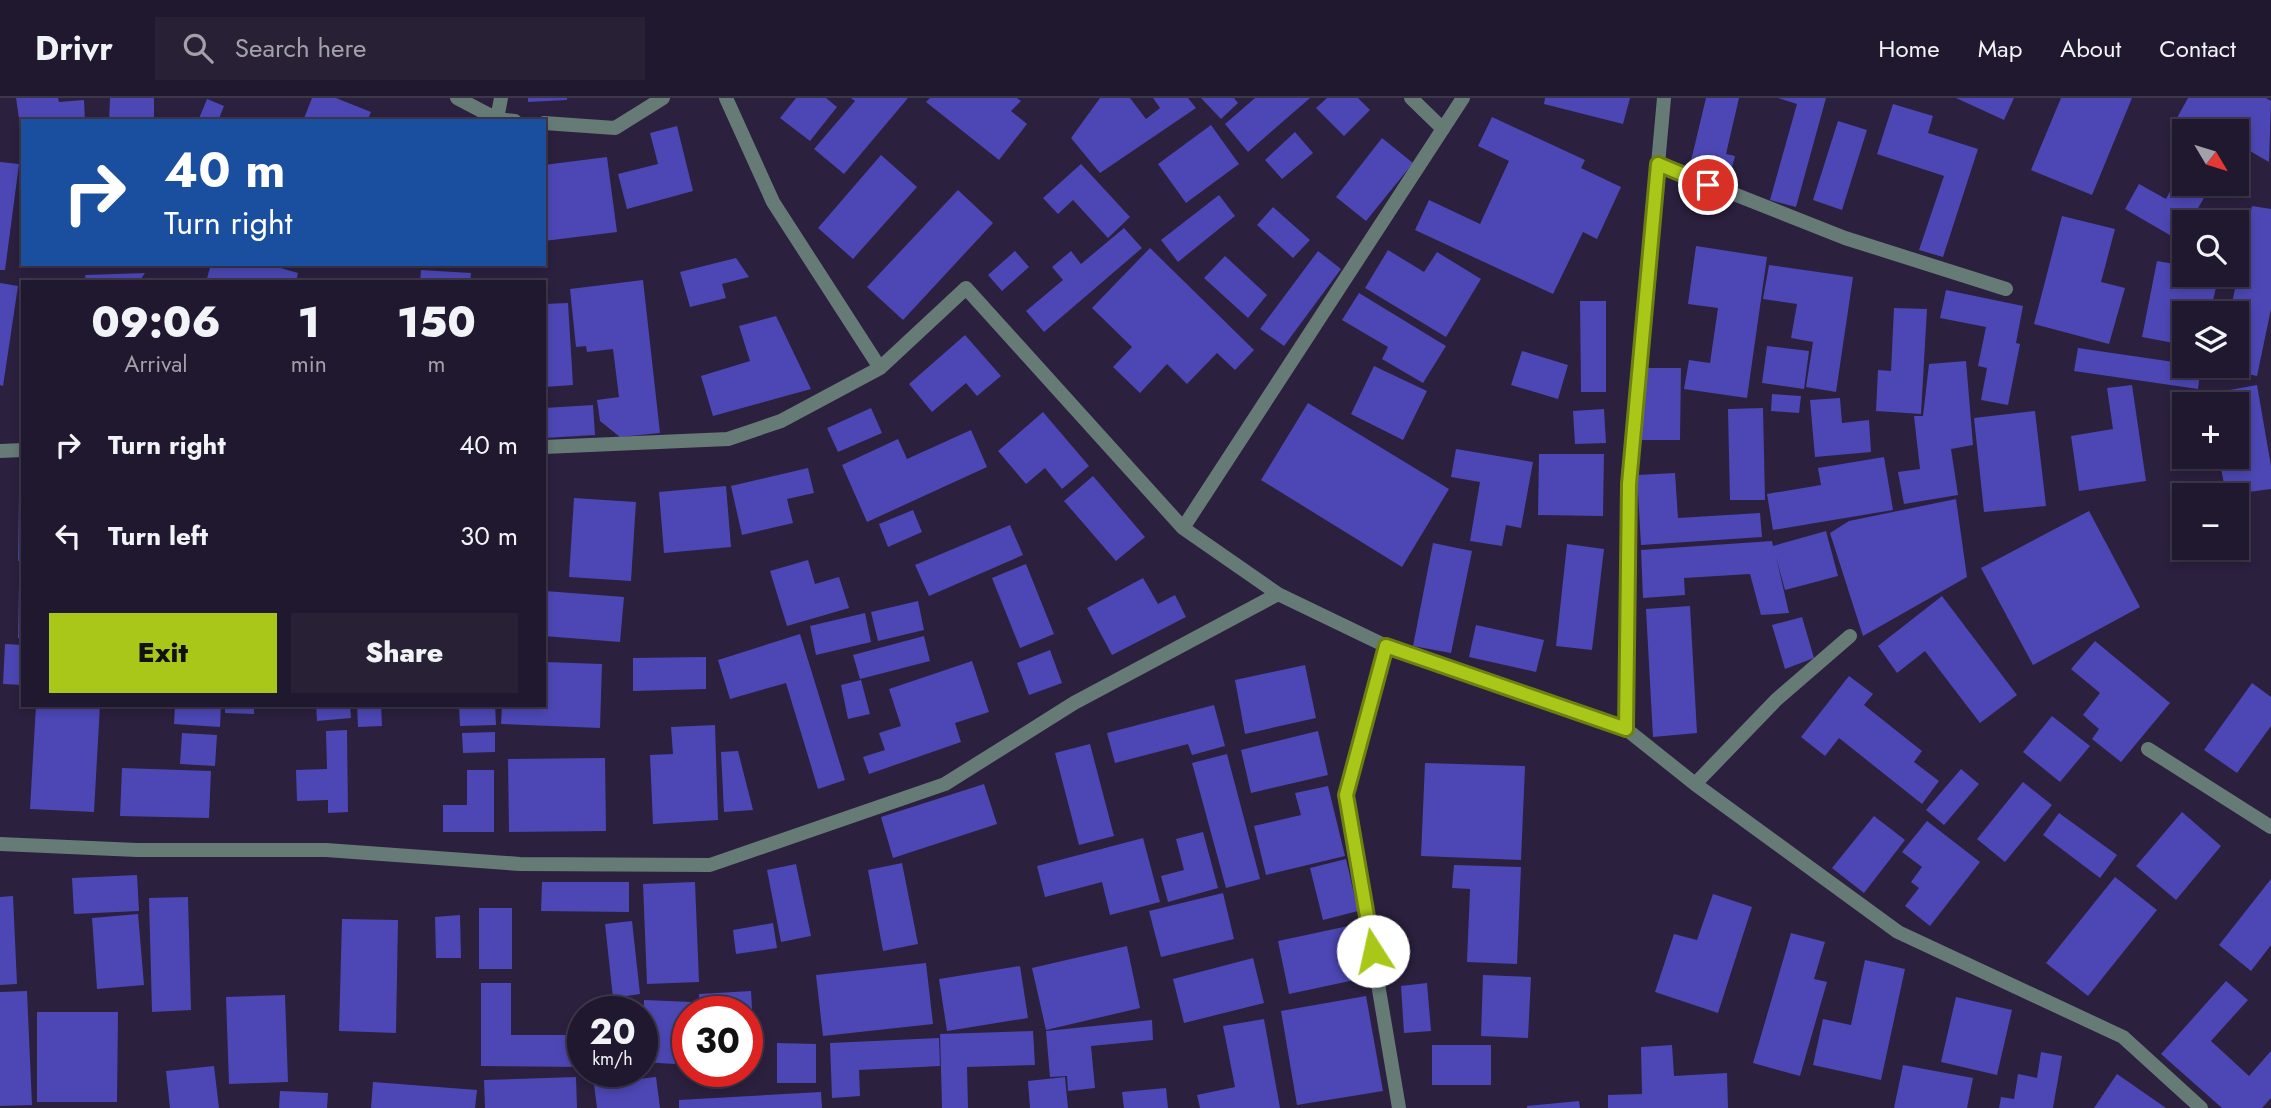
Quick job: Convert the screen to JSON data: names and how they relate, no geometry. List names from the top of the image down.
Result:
{
  "north": "bottom right",
  "page": {
    "header": "Drivr",
    "search": "Search here",
    "nav": [
      "Home",
      "Map",
      "About",
      "Contact"
    ],
    "map_buttons": ["+", "−"],
    "turn": ["40 m", "Turn right"],
    "eta": [
      "09:06",
      "Arrival",
      "1",
      "min",
      "150",
      "m"
    ],
    "list": [
      {
        "name": "Turn right",
        "value": "40 m"
      },
      {
        "name": "Turn left",
        "value": "30 m"
      }
    ],
    "buttons": ["Exit", "Share"],
    "speed": "20 km/h",
    "limit": "30"
  }
}
